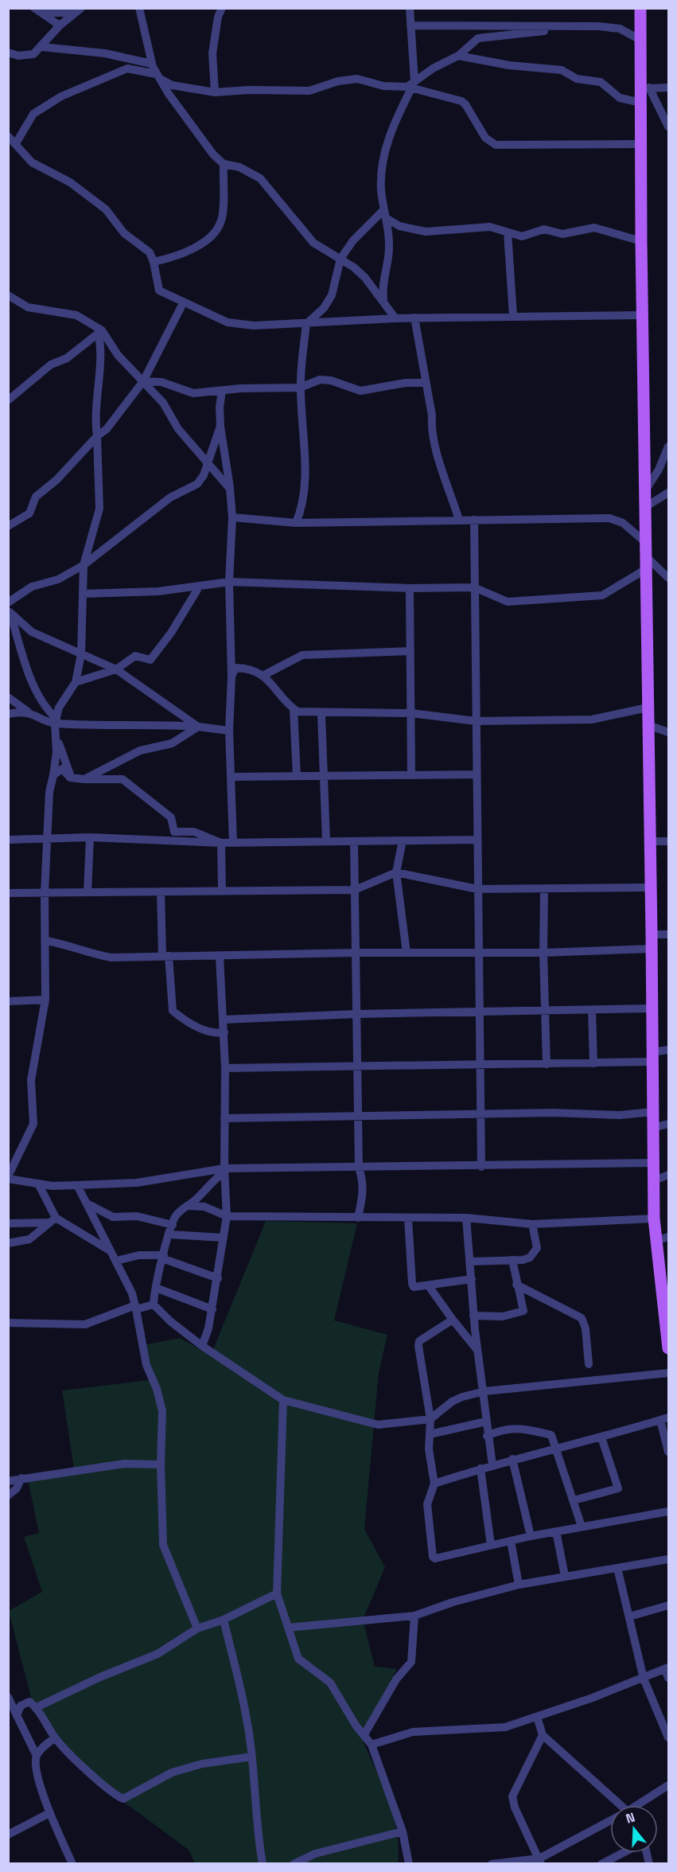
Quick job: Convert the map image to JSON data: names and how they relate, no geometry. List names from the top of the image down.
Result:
{
  "north": "top"
}
